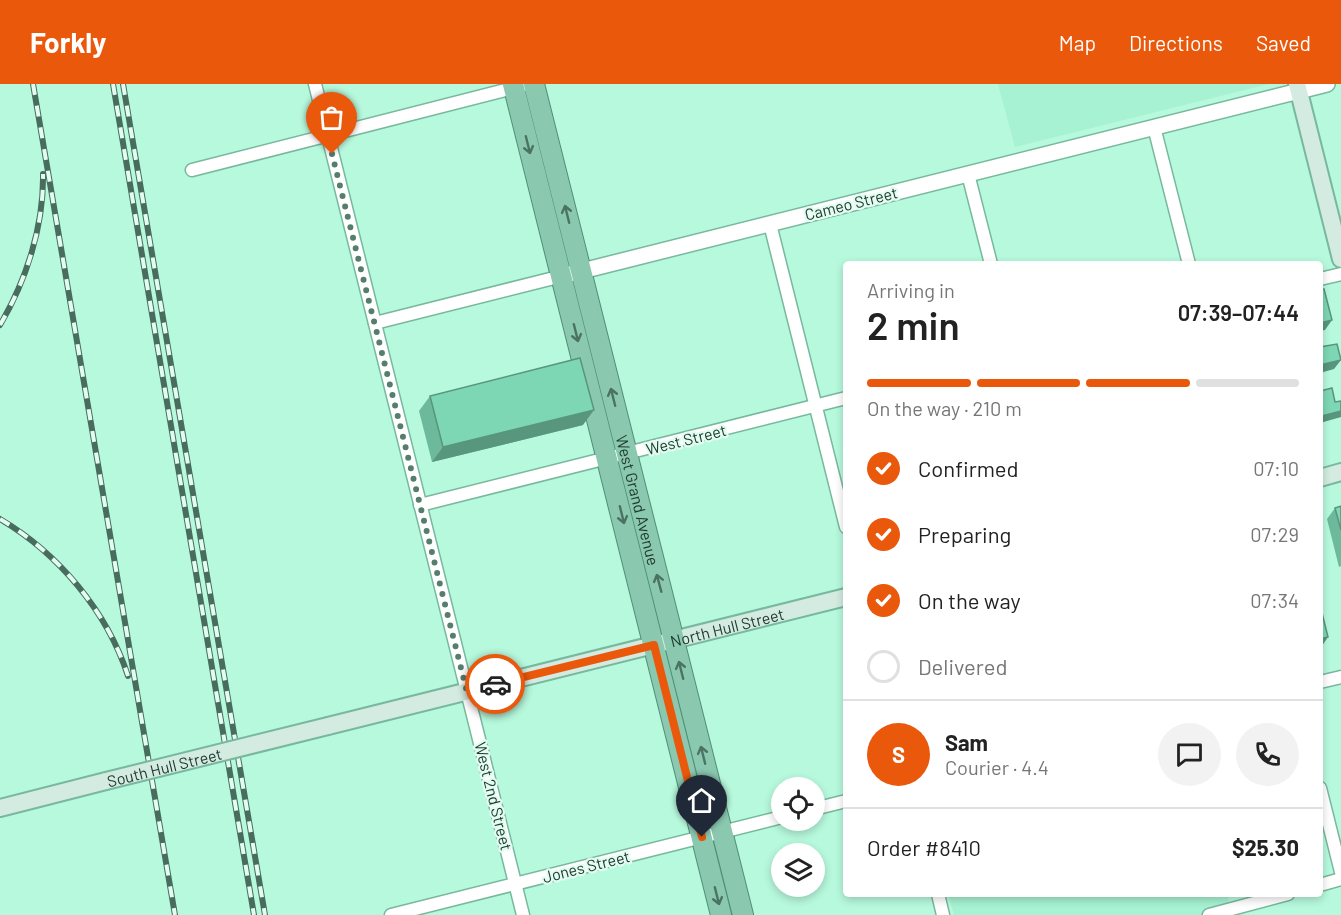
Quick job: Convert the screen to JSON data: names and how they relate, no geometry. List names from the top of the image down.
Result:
{
  "streets": {
    "highway": ["West Grand Avenue"],
    "main road": ["North Hull Street", "South Hull Street"],
    "street": [
      "Cameo Street",
      "West Street",
      "West 2nd Street",
      "Jones Street"
    ]
  },
  "crossings": [
    ["Cameo Street", "West Grand Avenue"],
    ["Cameo Street", "West 2nd Street"],
    ["West Street", "West Grand Avenue"],
    ["West Street", "West 2nd Street"],
    ["West Grand Avenue", "North Hull Street"],
    ["West Grand Avenue", "Jones Street"],
    ["North Hull Street", "South Hull Street"],
    ["North Hull Street", "West 2nd Street"],
    ["West 2nd Street", "Jones Street"]
  ],
  "page": {
    "header": "Forkly",
    "nav": ["Map", "Directions", "Saved"],
    "heading": ["2 min", "Arriving in", "07:39–07:44"],
    "panel": [
      "Sam",
      "Courier · 4.4",
      "Order #8410",
      "$25.30"
    ],
    "bar": "On the way · 210 m",
    "list": [
      ["Confirmed", "07:10"],
      ["Preparing", "07:29"],
      ["On the way", "07:34"],
      "Delivered"
    ],
    "round": "S"
  }
}
